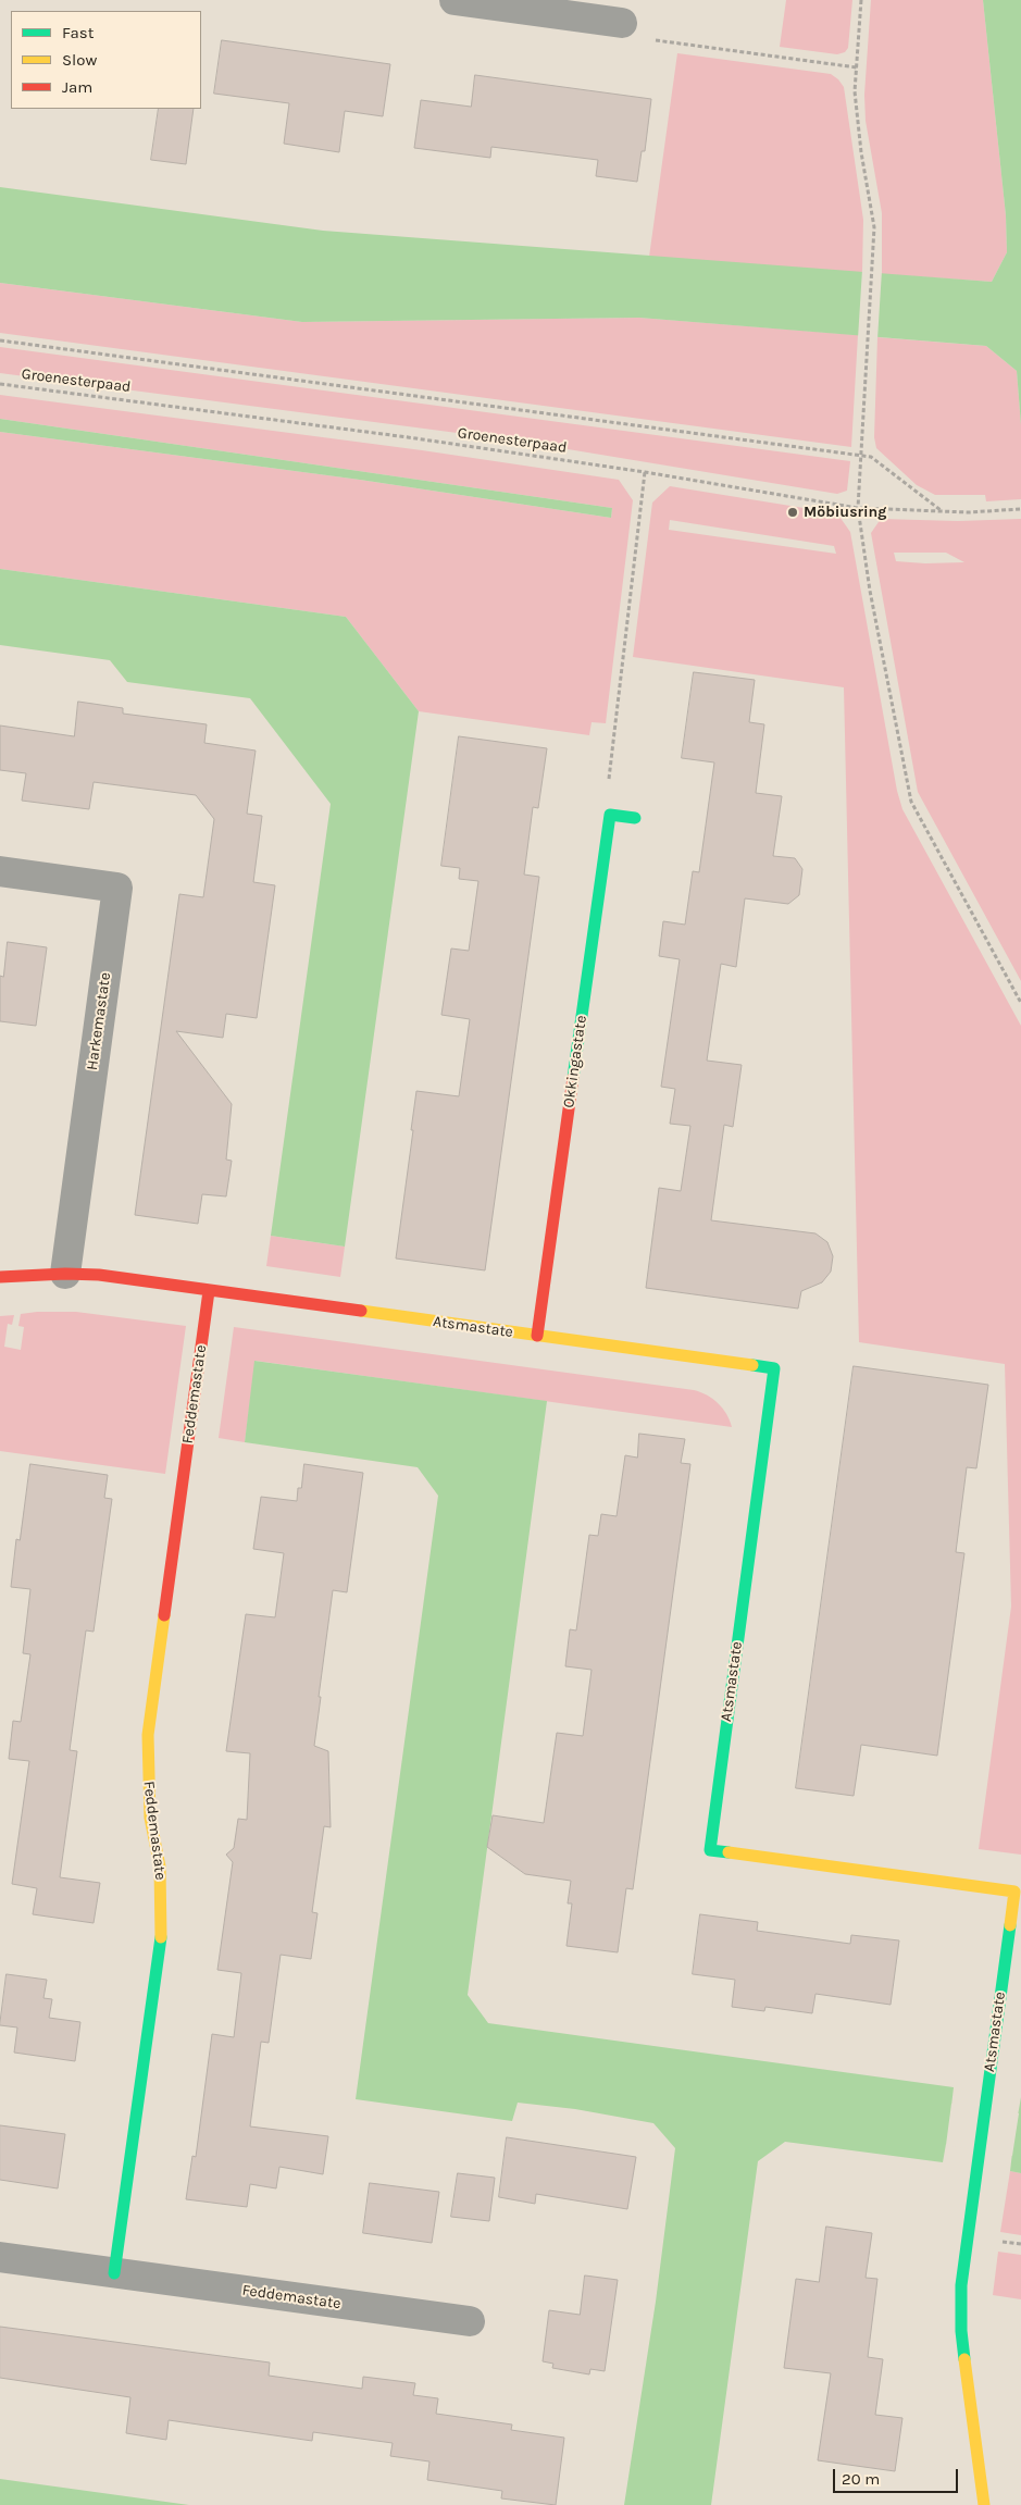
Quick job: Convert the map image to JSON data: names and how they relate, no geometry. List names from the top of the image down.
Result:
{
  "streets": {
    "street": [
      "Harkemastate",
      "Okkingastate",
      "Atsmastate",
      "Feddemastate"
    ],
    "path": ["Groenesterpaad"]
  },
  "crossings": [
    ["Harkemastate", "Atsmastate"],
    ["Okkingastate", "Atsmastate"],
    ["Atsmastate", "Feddemastate"]
  ],
  "places": ["Möbiusring"],
  "legend": ["Fast", "Slow", "Jam"],
  "scale_bar": "20 m"
}
